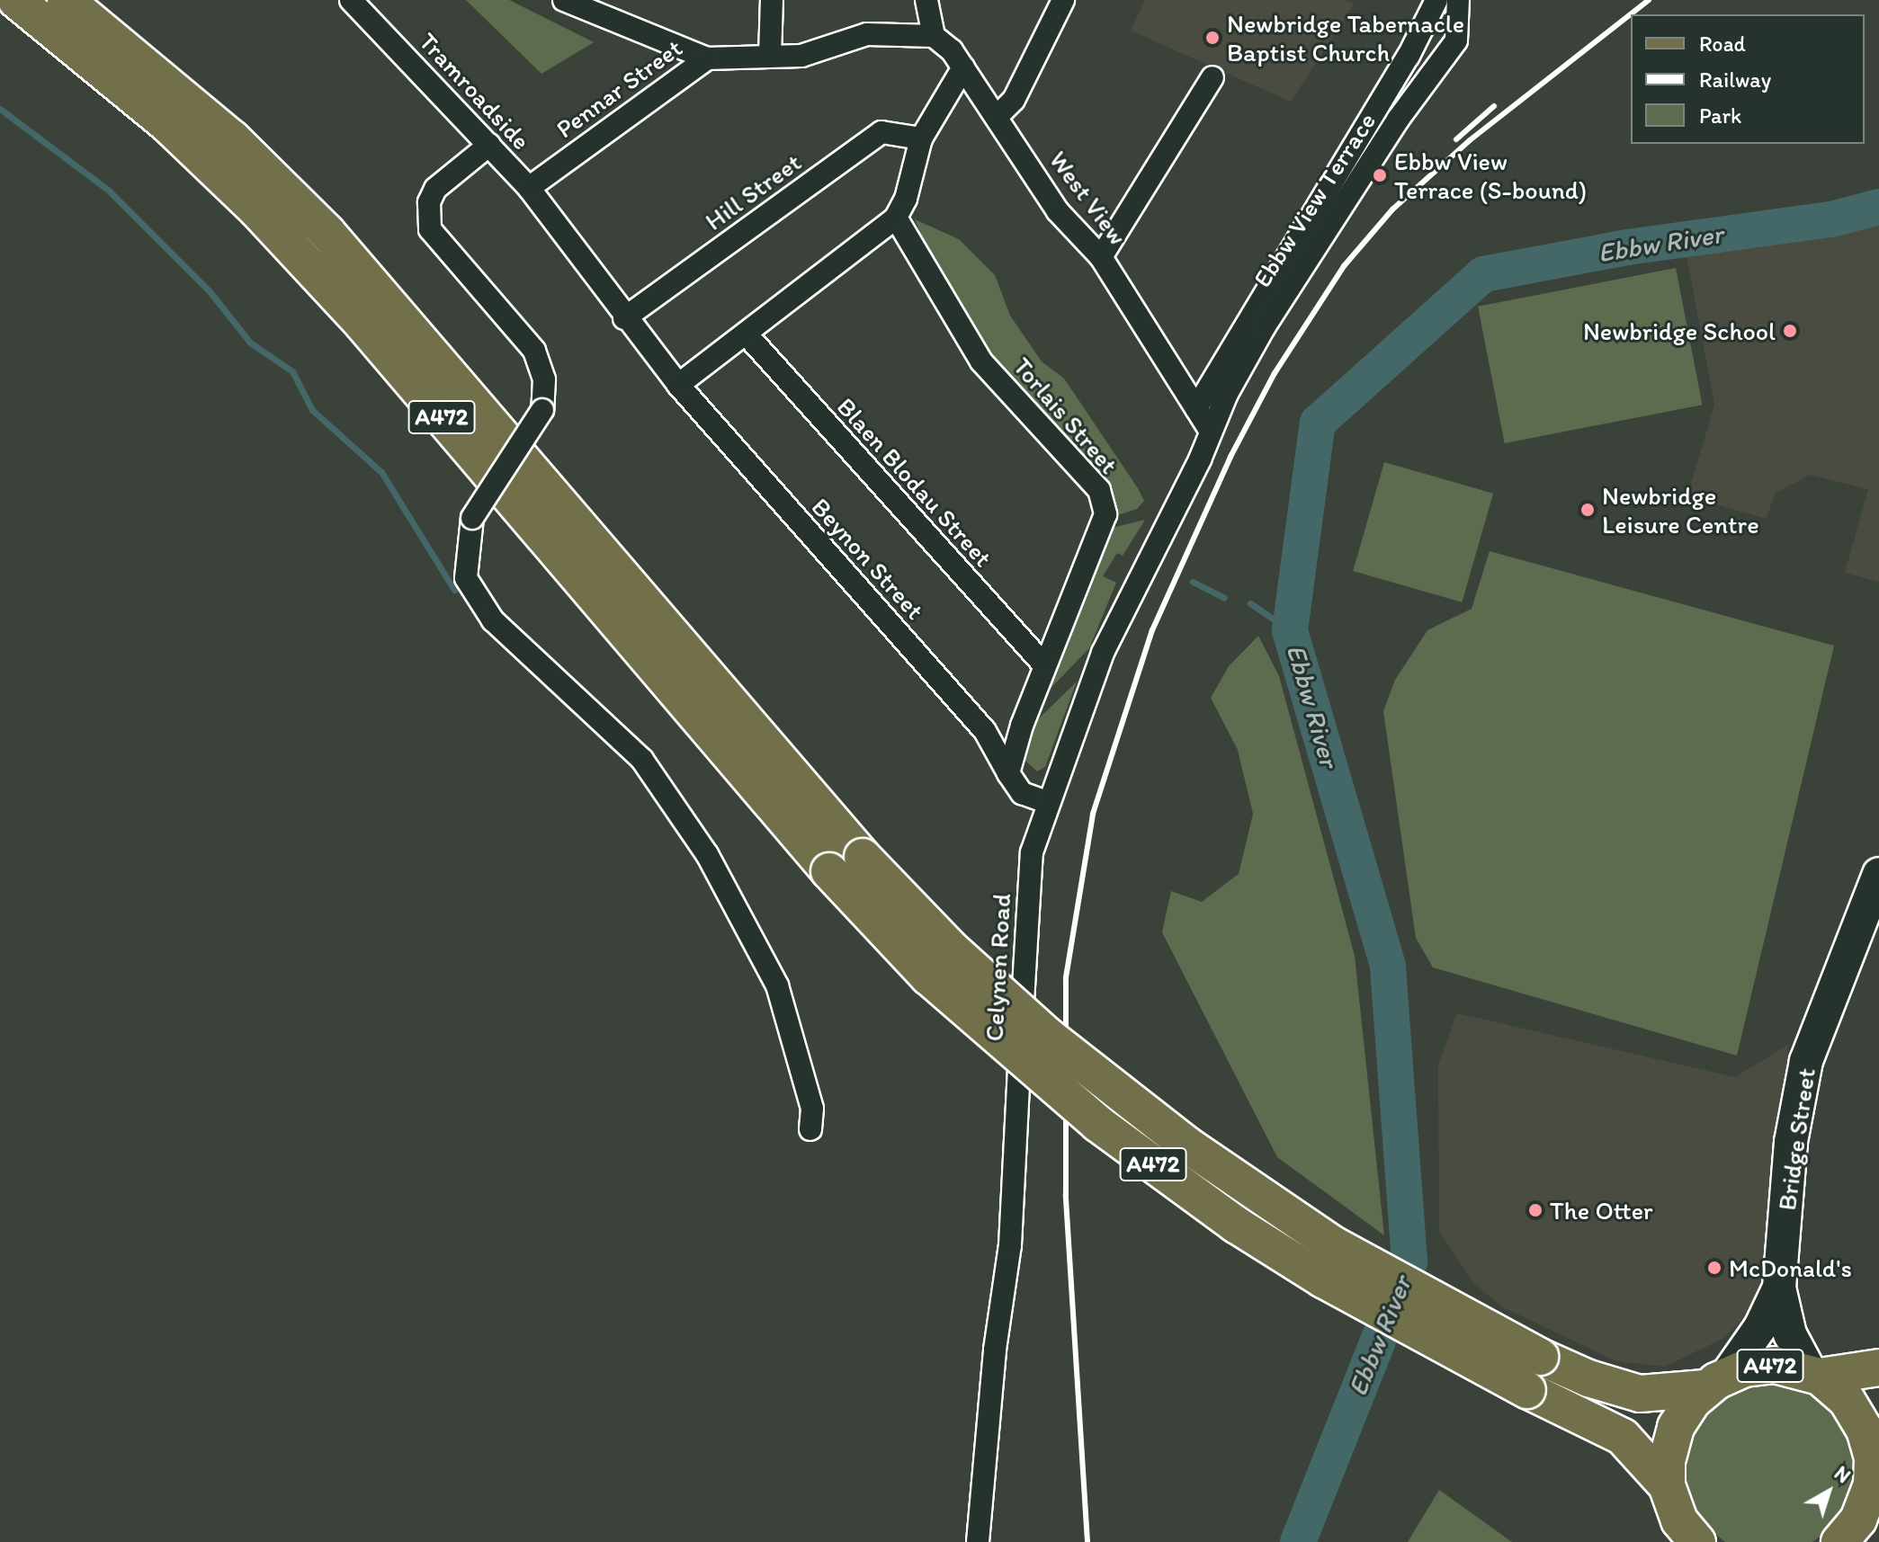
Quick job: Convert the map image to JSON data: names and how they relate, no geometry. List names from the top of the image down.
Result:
{
  "streets": {
    "main road": ["A472"],
    "street": [
      "Pennar Street",
      "Tramroadside",
      "Hill Street",
      "West View",
      "Ebbw View Terrace",
      "Torlais Street",
      "Blaen Blodau Street",
      "Beynon Street",
      "Celynen Road",
      "Bridge Street"
    ]
  },
  "crossings": [
    ["Pennar Street", "Tramroadside"],
    ["Tramroadside", "Hill Street"],
    ["Tramroadside", "Beynon Street"],
    ["Hill Street", "Beynon Street"],
    ["West View", "Ebbw View Terrace"],
    ["West View", "Celynen Road"],
    ["Ebbw View Terrace", "Celynen Road"],
    ["Torlais Street", "Blaen Blodau Street"],
    ["Torlais Street", "Beynon Street"],
    ["A472", "Bridge Street"]
  ],
  "water": ["Ebbw River"],
  "places": [
    "Newbridge Tabernacle Baptist Church",
    "Ebbw View Terrace (S-bound)",
    "Newbridge School",
    "Newbridge Leisure Centre",
    "The Otter",
    "McDonald's"
  ],
  "legend": ["Road", "Railway", "Park"],
  "north": "top right"
}
